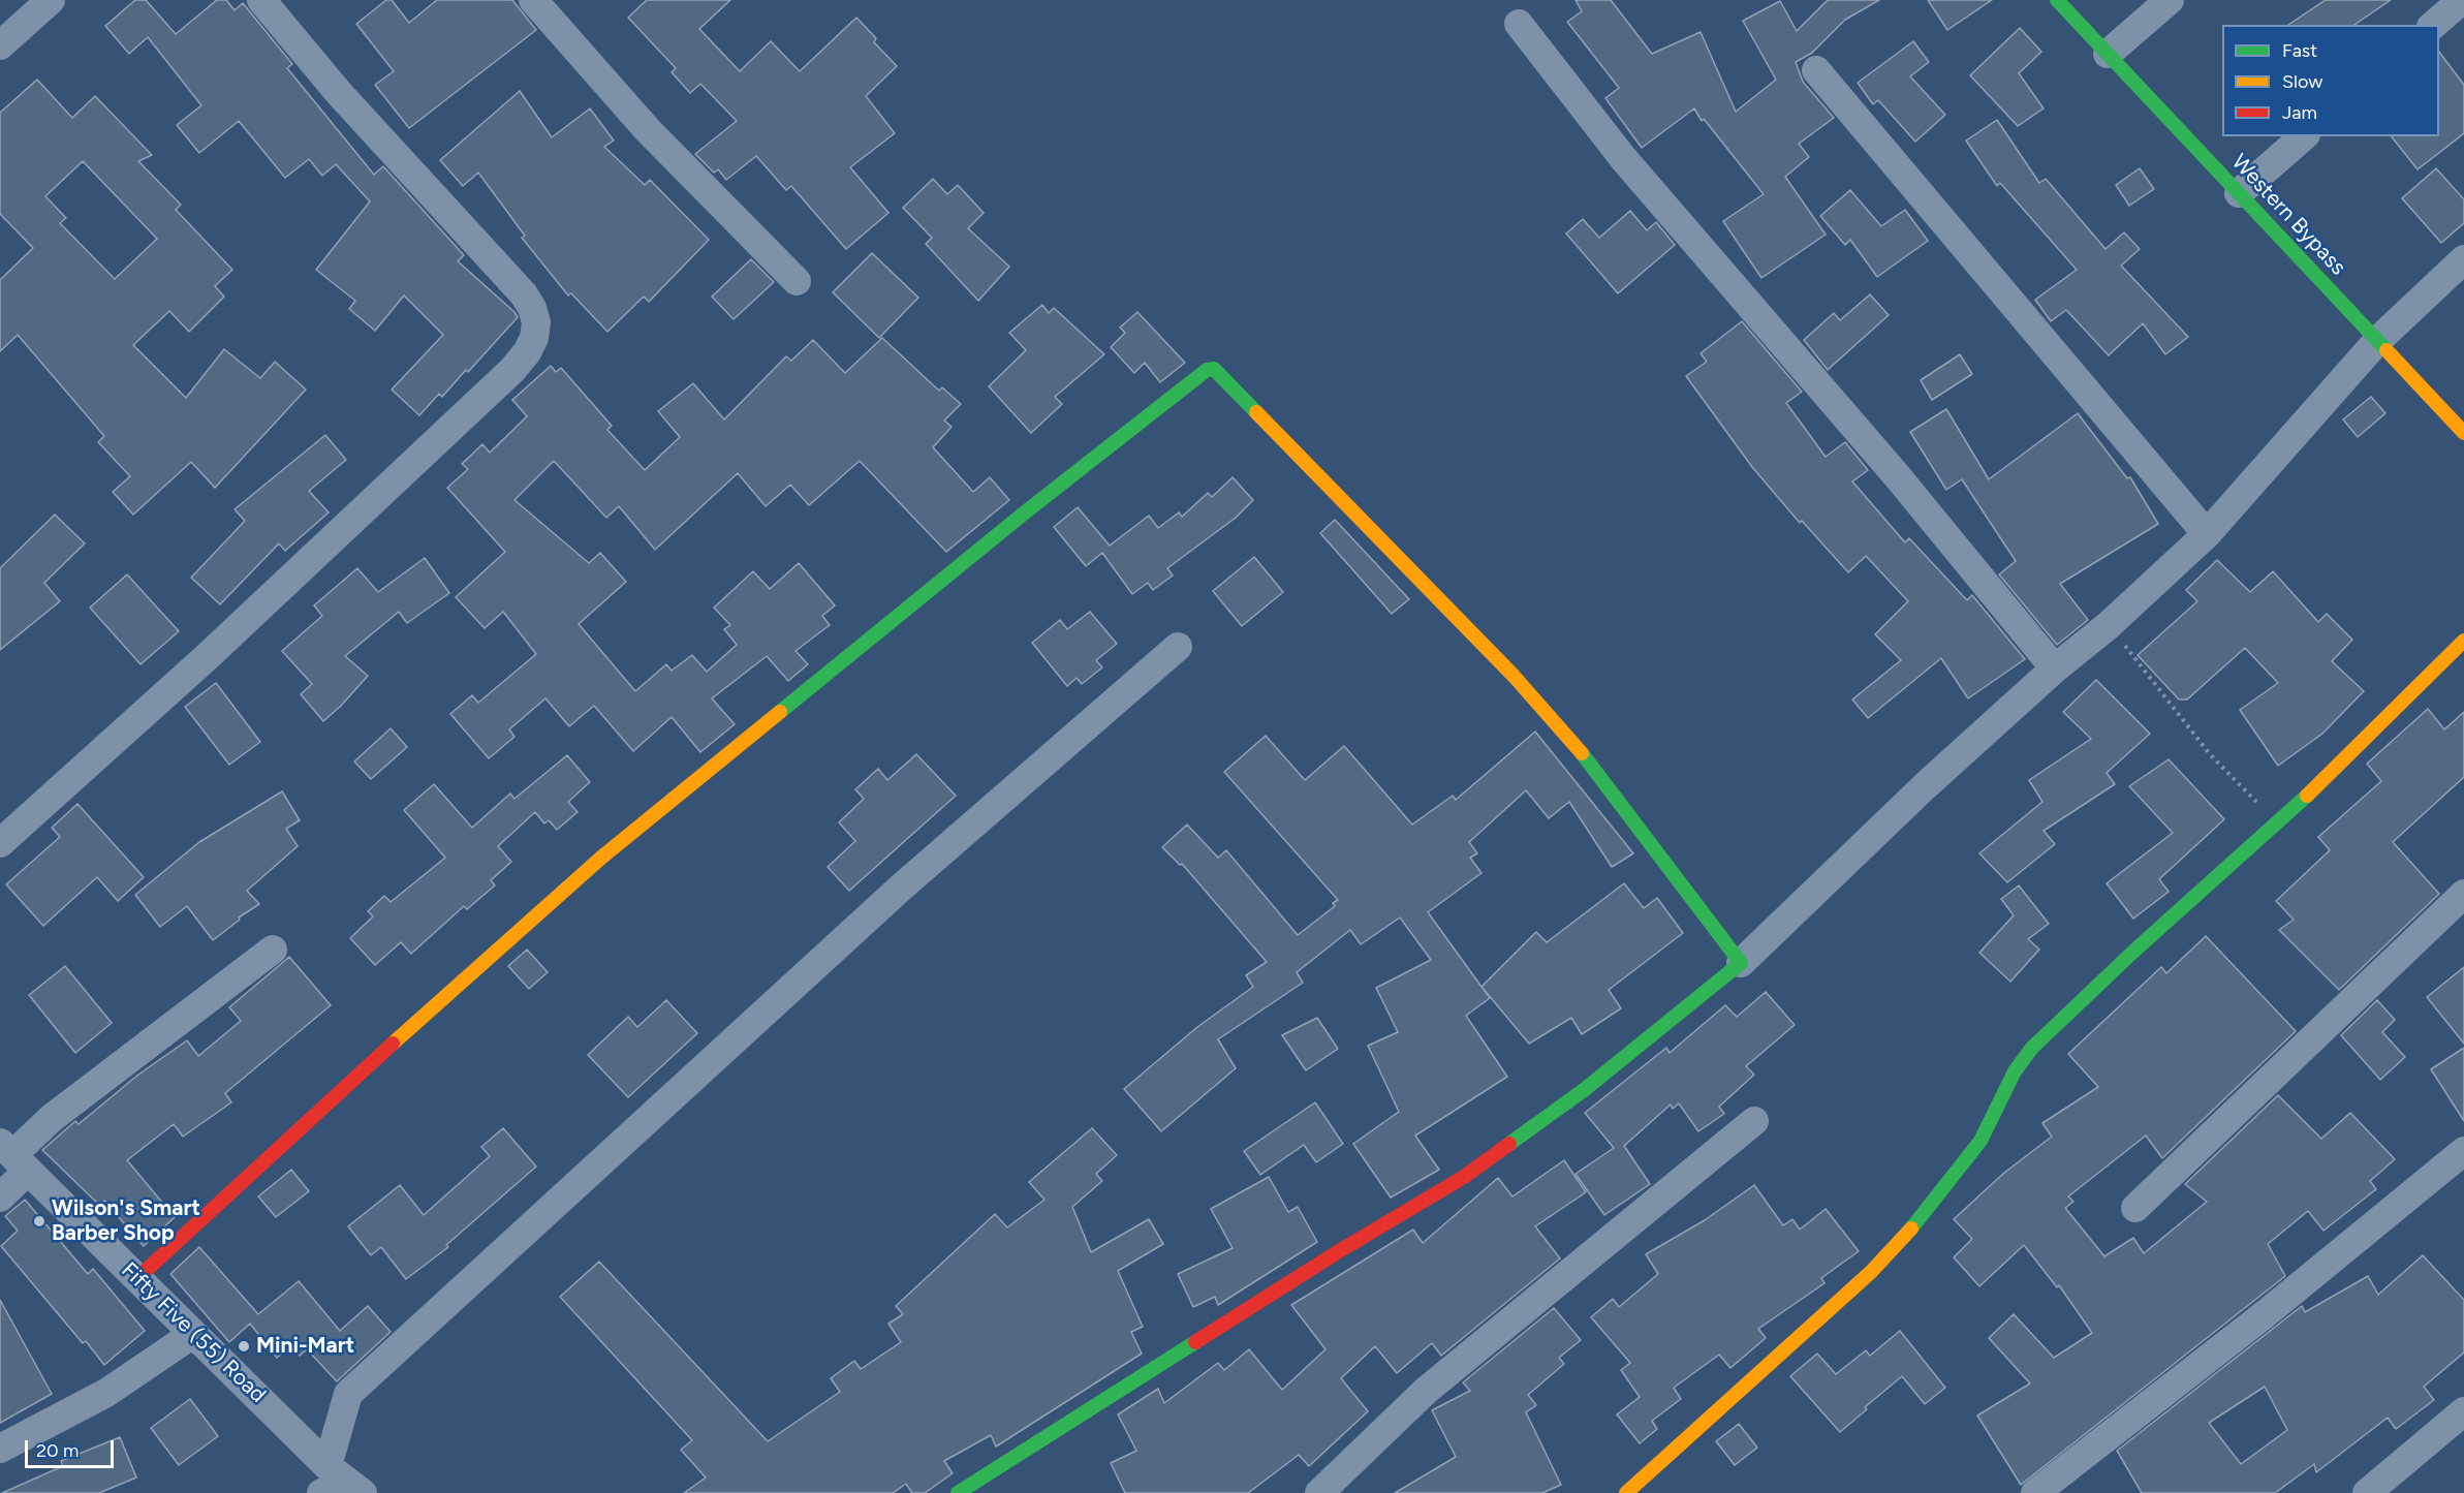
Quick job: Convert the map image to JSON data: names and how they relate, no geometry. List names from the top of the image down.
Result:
{
  "streets": {
    "street": ["Western Bypass", "Fifty Five (55) Road"]
  },
  "places": ["Wilson's Smart Barber Shop", "Mini-Mart"],
  "legend": ["Fast", "Slow", "Jam"],
  "scale_bar": "20 m"
}
